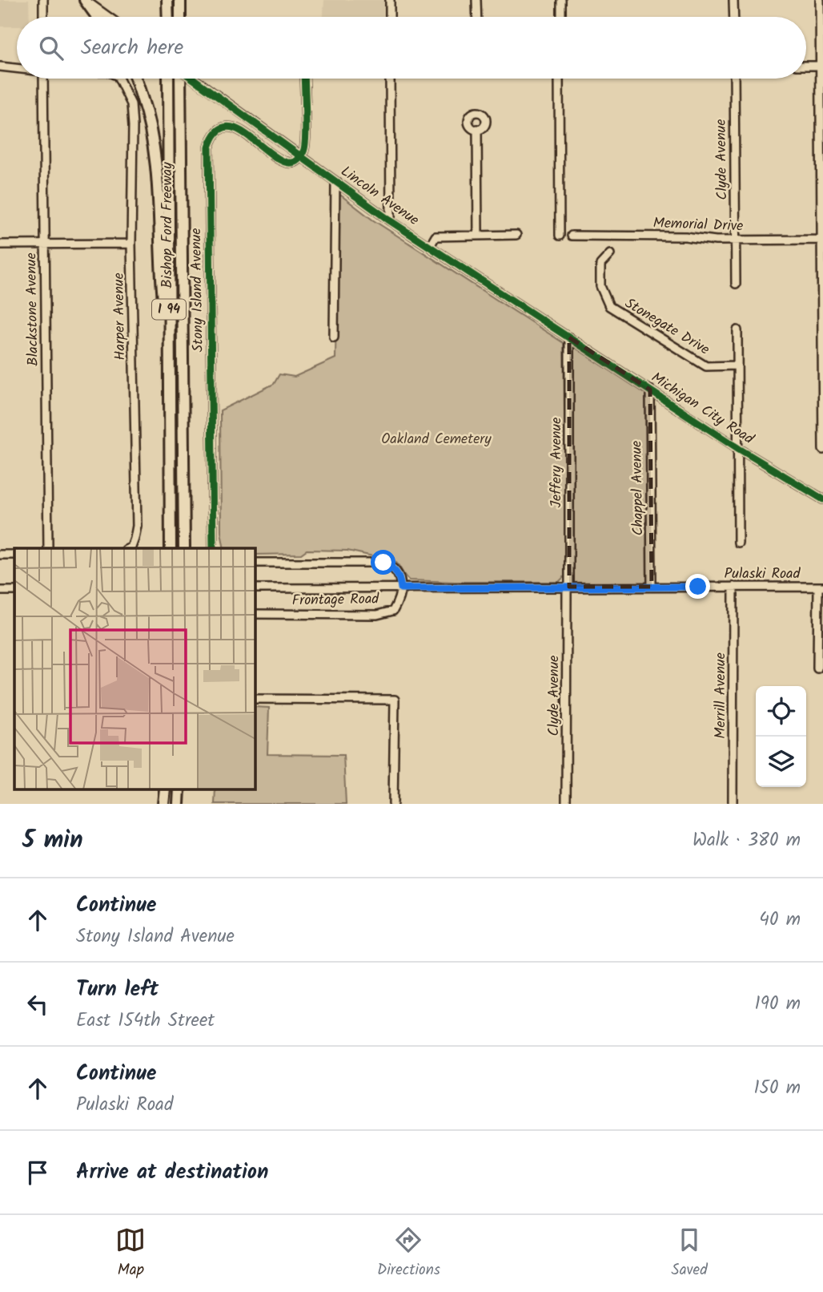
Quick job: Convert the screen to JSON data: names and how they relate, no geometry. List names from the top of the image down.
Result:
{
  "streets": {
    "highway": ["Bishop Ford Freeway", "I 94"],
    "street": [
      "Clyde Avenue",
      "Lincoln Avenue",
      "Memorial Drive",
      "Stony Island Avenue",
      "Blackstone Avenue",
      "Harper Avenue",
      "Stonegate Drive",
      "Michigan City Road",
      "Jeffery Avenue",
      "Chappel Avenue",
      "Pulaski Road",
      "Frontage Road",
      "Merrill Avenue"
    ]
  },
  "crossings": [
    ["Clyde Avenue", "Memorial Drive"],
    ["Clyde Avenue", "Jeffery Avenue"],
    ["Clyde Avenue", "Pulaski Road"],
    ["Lincoln Avenue", "Stony Island Avenue"],
    ["Lincoln Avenue", "Michigan City Road"],
    ["Lincoln Avenue", "Jeffery Avenue"],
    ["Michigan City Road", "Jeffery Avenue"],
    ["Michigan City Road", "Chappel Avenue"],
    ["Jeffery Avenue", "Pulaski Road"],
    ["Chappel Avenue", "Pulaski Road"],
    ["Pulaski Road", "Frontage Road"],
    ["Pulaski Road", "Merrill Avenue"]
  ],
  "parks": ["Oakland Cemetery"],
  "page": {
    "search": "Search here",
    "heading": ["5 min", "Walk · 380 m"],
    "list": [
      ["Continue", "Stony Island Avenue", "40 m"],
      ["Turn left", "East 154th Street", "190 m"],
      ["Continue", "Pulaski Road", "150 m"],
      "Arrive at destination"
    ],
    "nav": ["Map", "Directions", "Saved"]
  }
}
